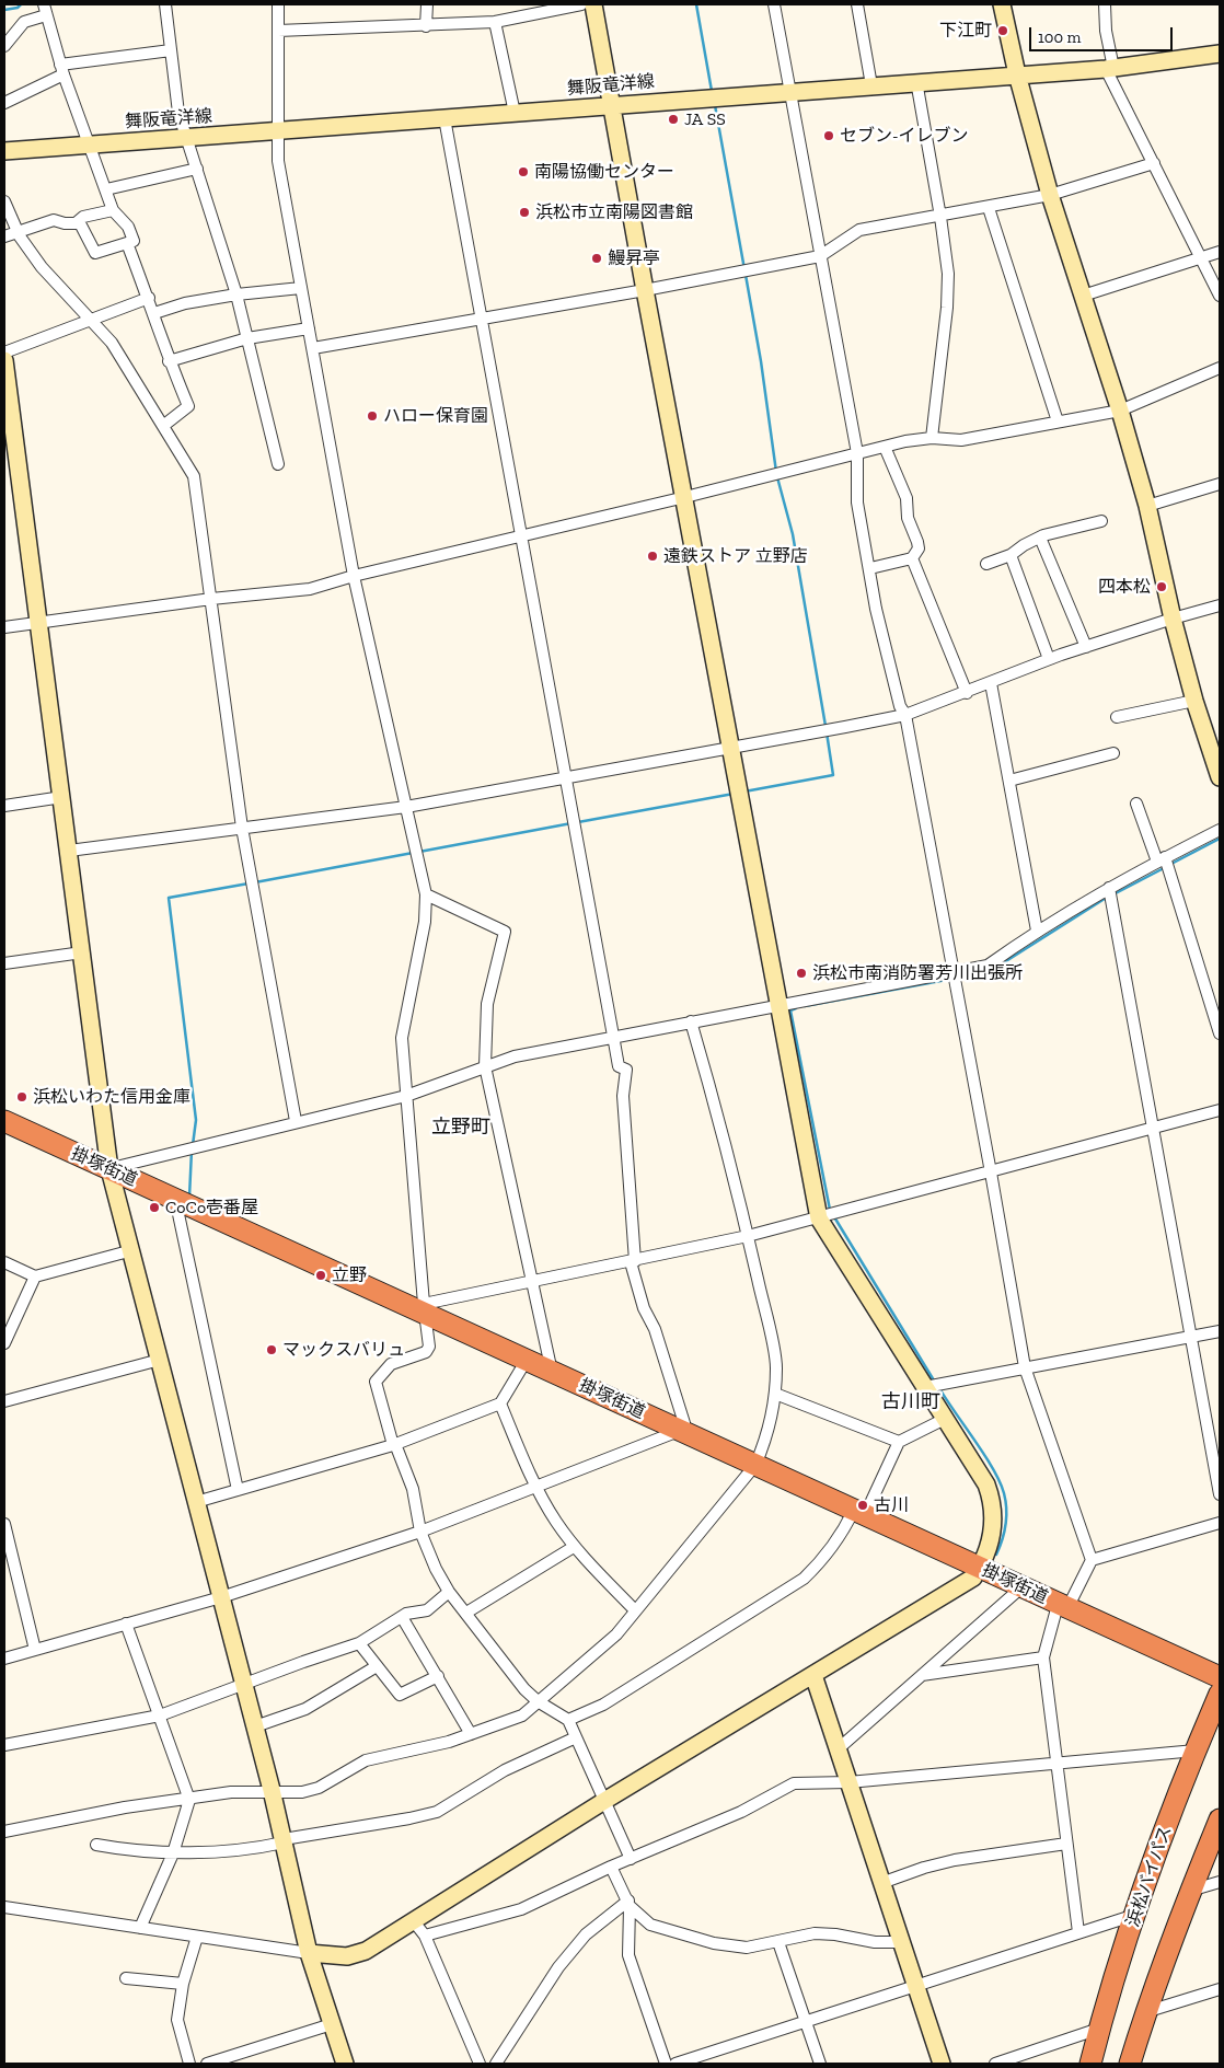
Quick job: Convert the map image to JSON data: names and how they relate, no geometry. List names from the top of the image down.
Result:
{
  "streets": {
    "highway": ["掛塚街道", "浜松バイパス"],
    "street": ["舞阪竜洋線"]
  },
  "districts": ["立野町", "古川町"],
  "places": [
    "下江町",
    "JA SS",
    "セブン-イレブン",
    "南陽協働センター",
    "浜松市立南陽図書館",
    "鰻昇亭",
    "ハロー保育園",
    "遠鉄ストア 立野店",
    "四本松",
    "浜松市南消防署芳川出張所",
    "浜松いわた信用金庫",
    "CoCo壱番屋",
    "立野",
    "マックスバリュ",
    "古川"
  ],
  "scale_bar": "100 m"
}
